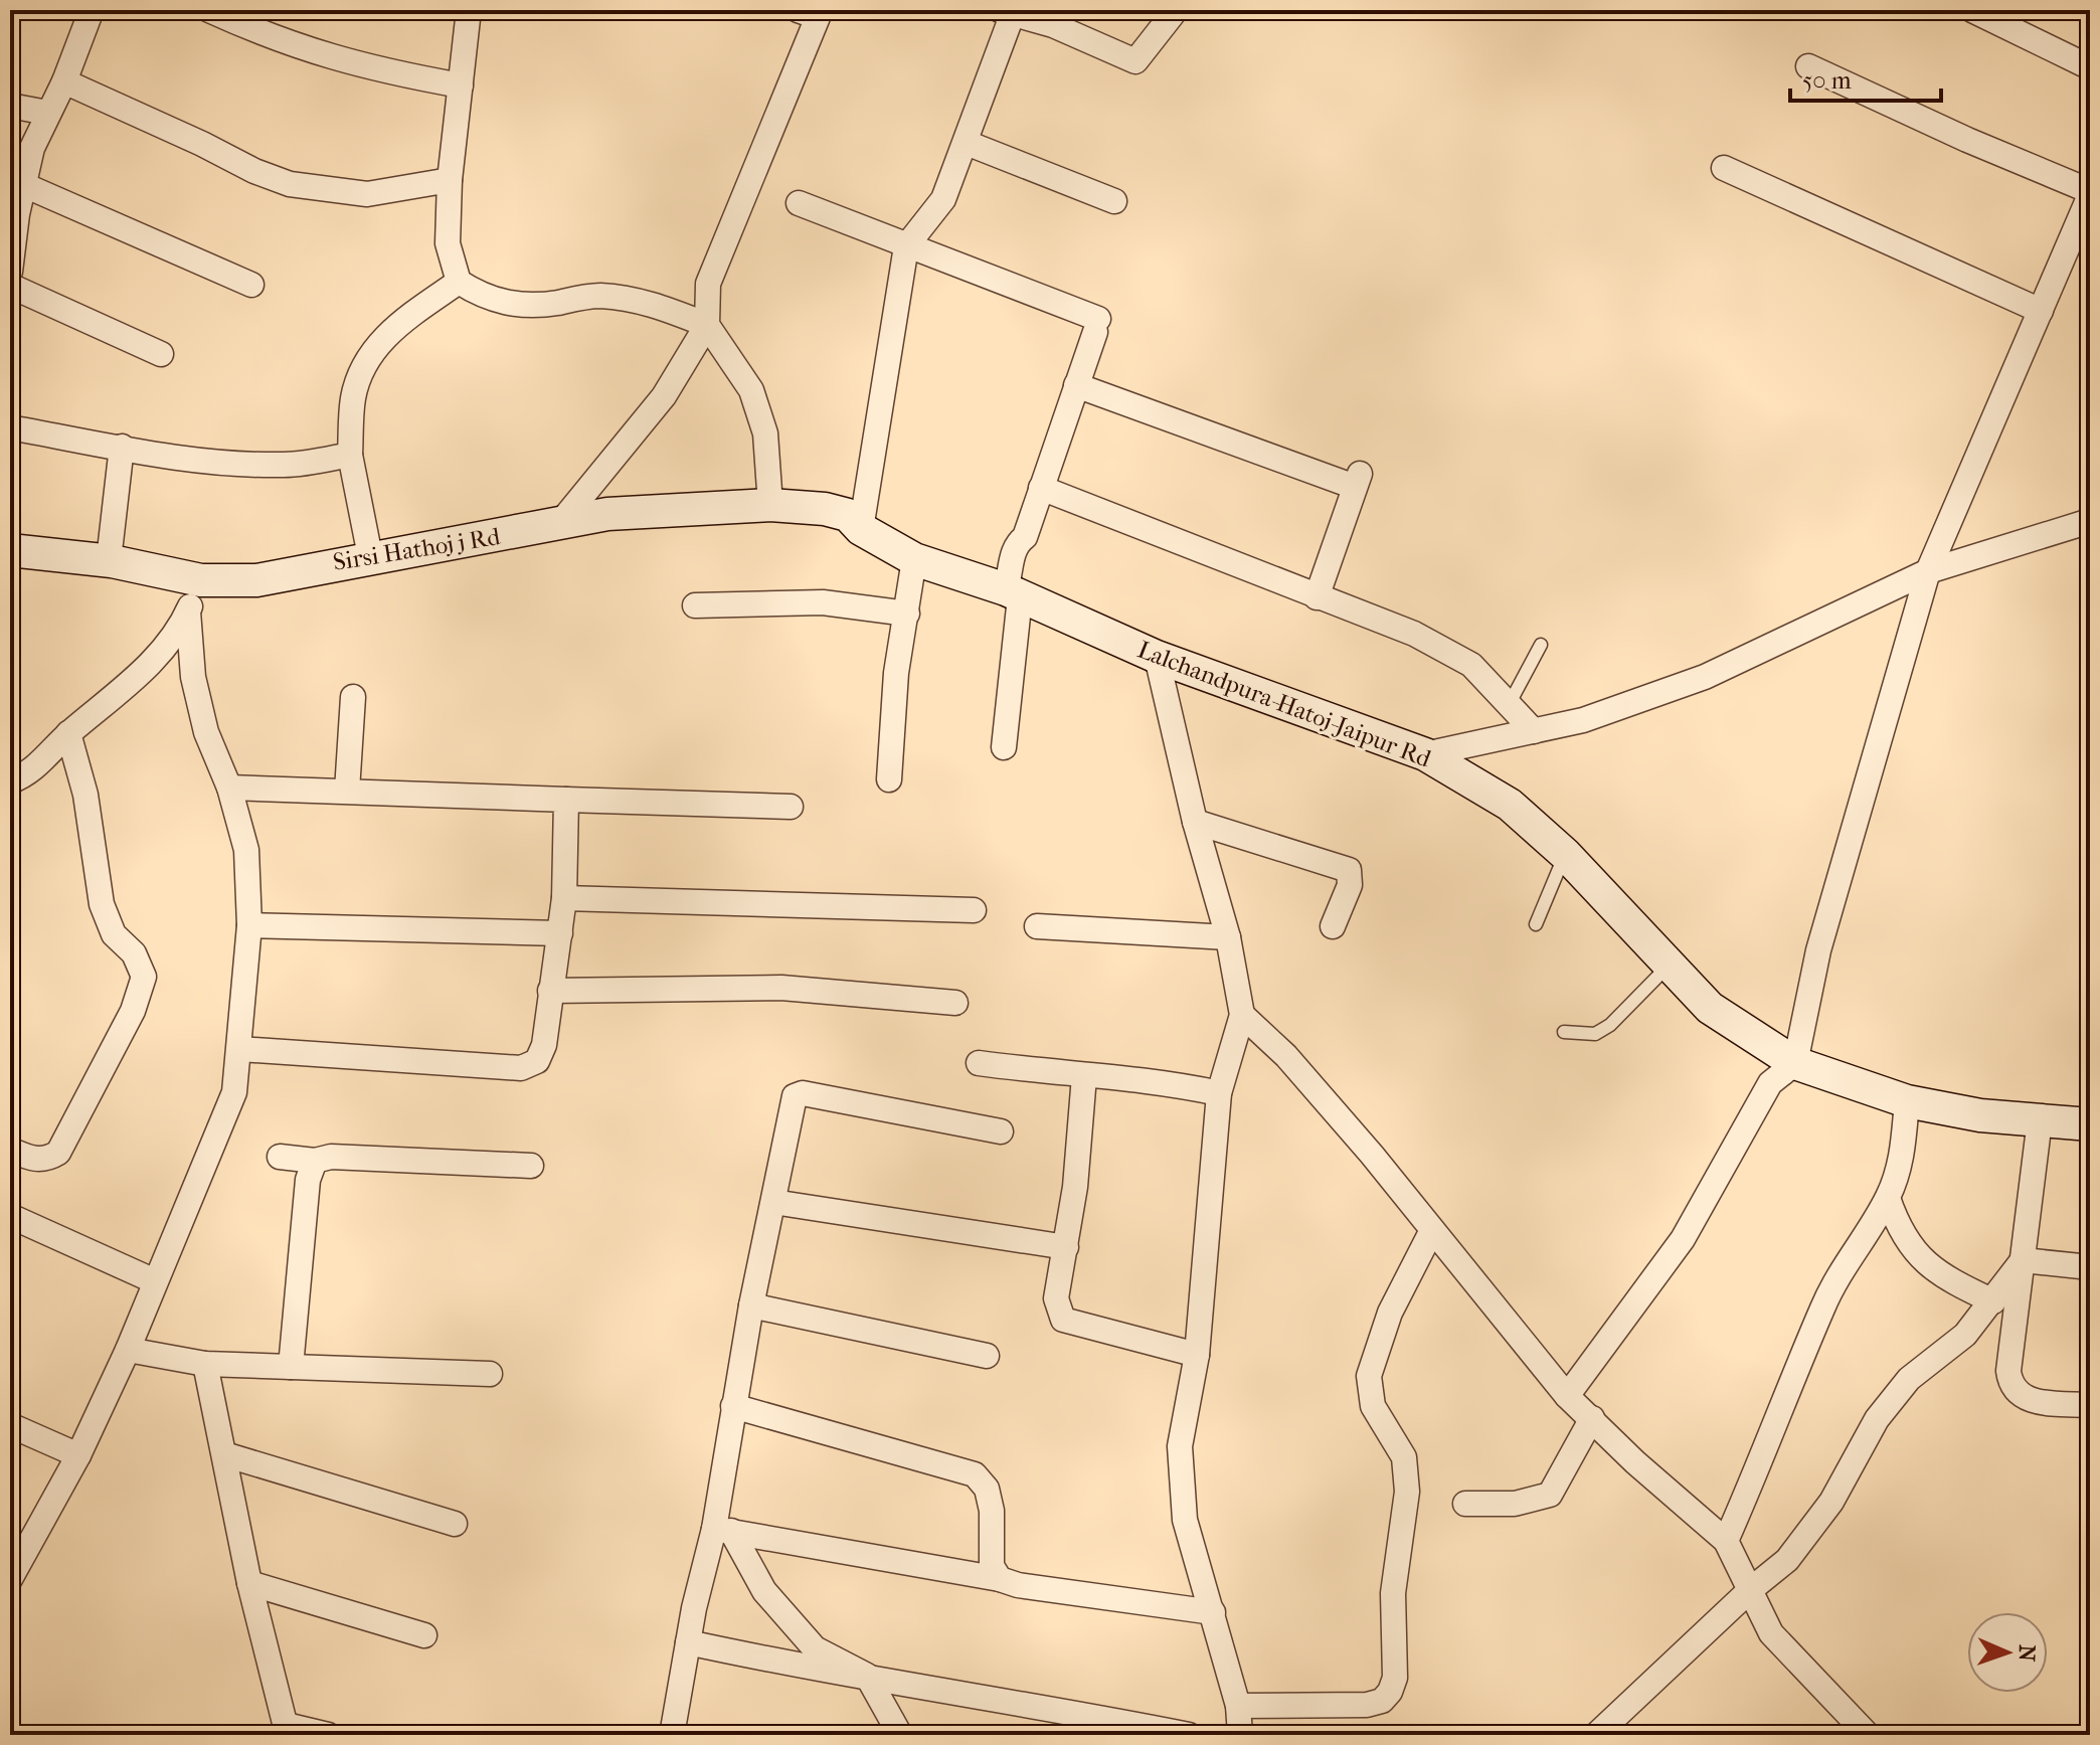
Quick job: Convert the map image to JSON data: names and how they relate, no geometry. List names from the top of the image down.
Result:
{
  "streets": {
    "street": ["Sirsi Hathoj j Rd", "Lalchandpura-Hatoj-Jaipur Rd"]
  },
  "crossings": [
    ["Sirsi Hathoj j Rd", "Lalchandpura-Hatoj-Jaipur Rd"]
  ],
  "scale_bar": "50 m",
  "north": "right"
}
